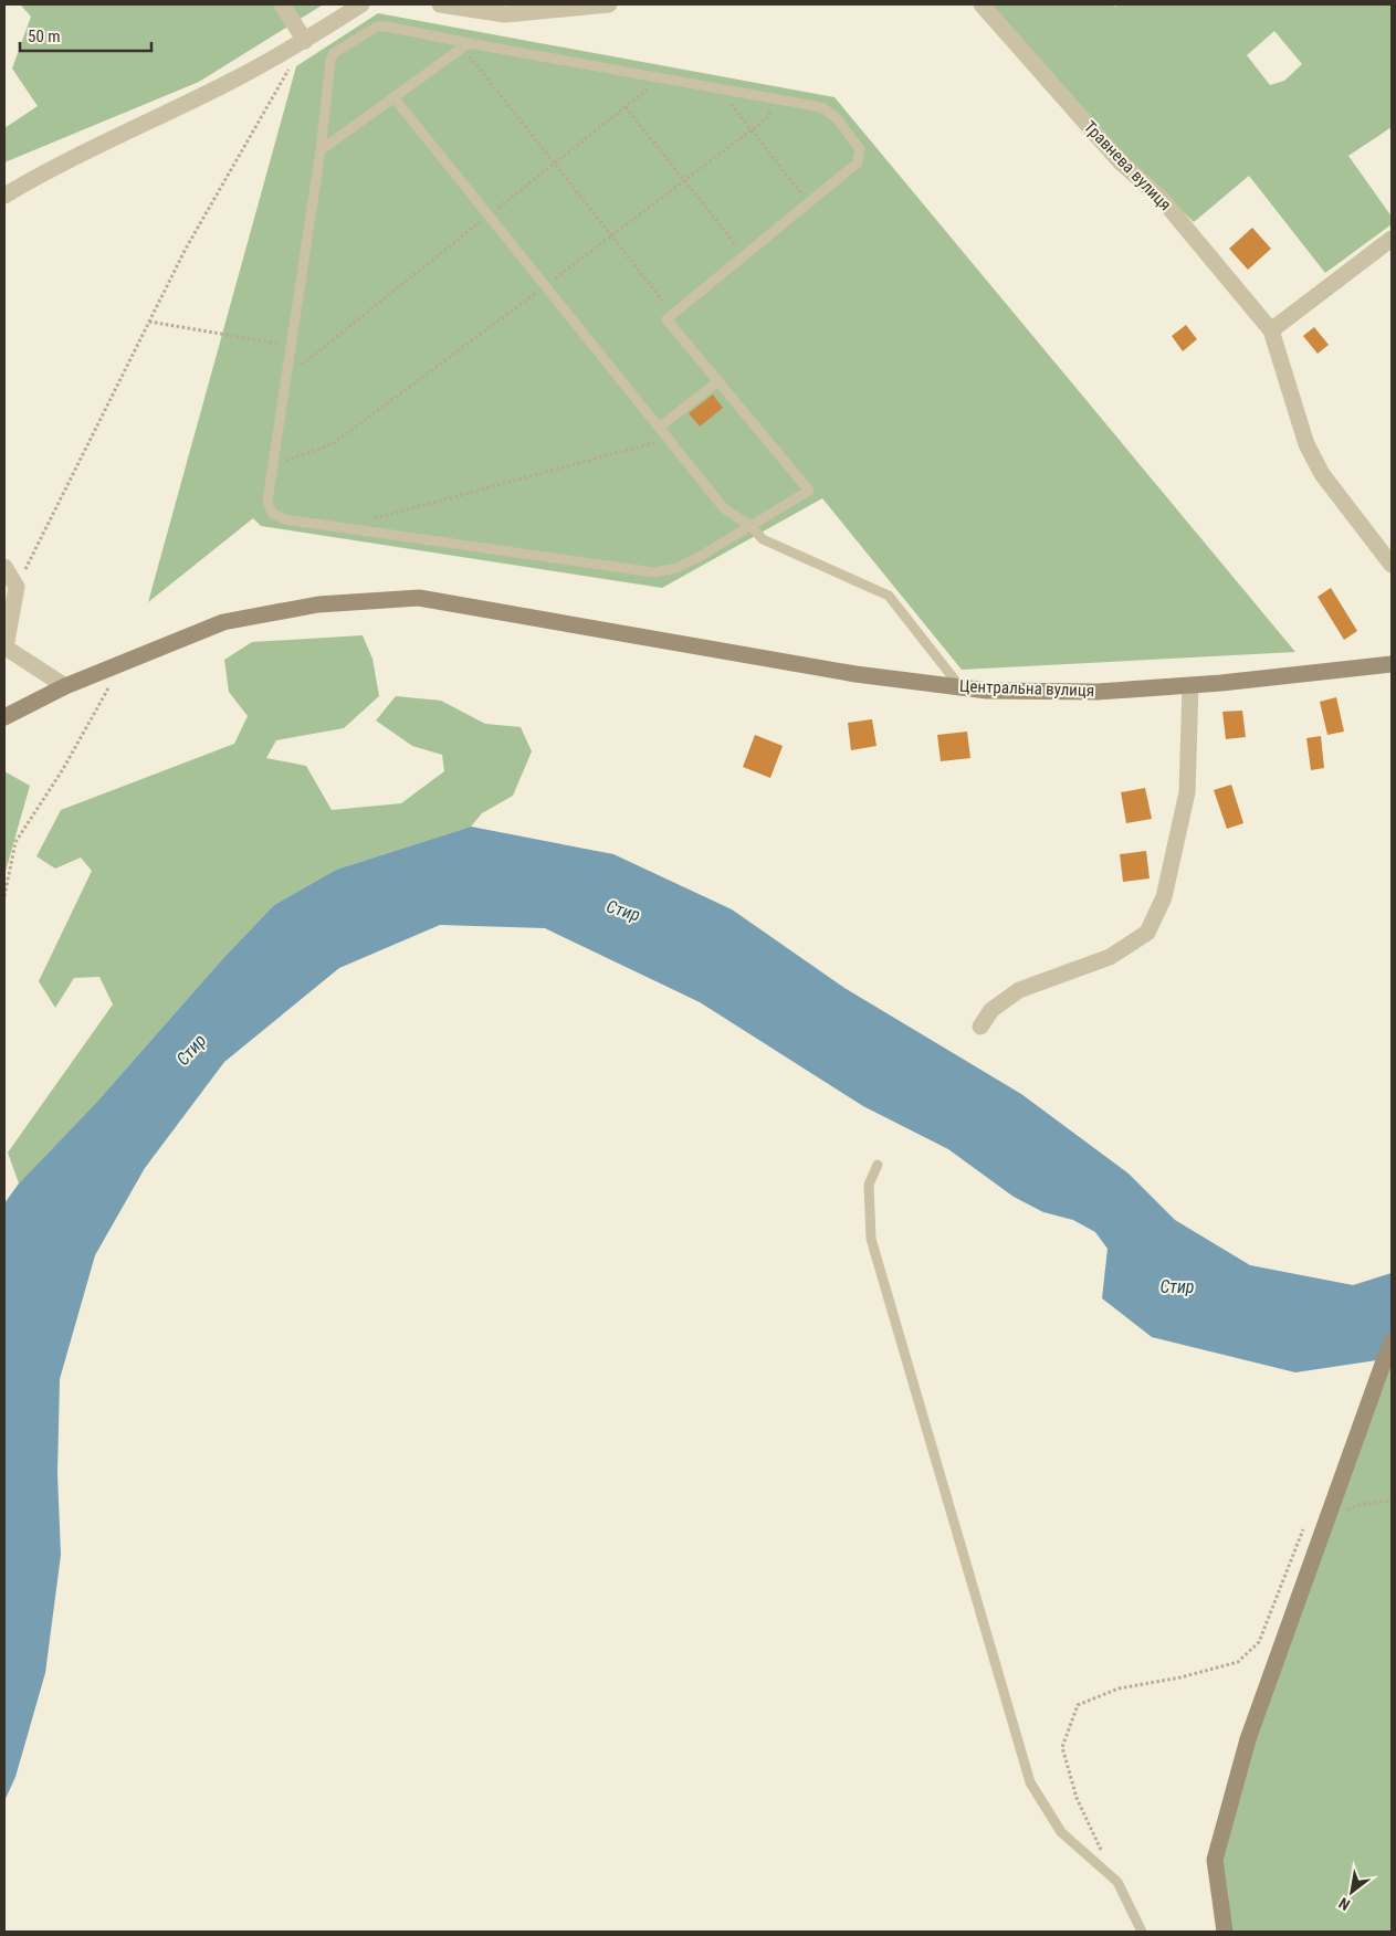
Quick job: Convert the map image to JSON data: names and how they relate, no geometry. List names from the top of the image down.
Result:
{
  "streets": {
    "street": ["Травнева вулиця", "Центральна вулиця"]
  },
  "water": ["Стир"],
  "scale_bar": "50 m",
  "north": "bottom left"
}
